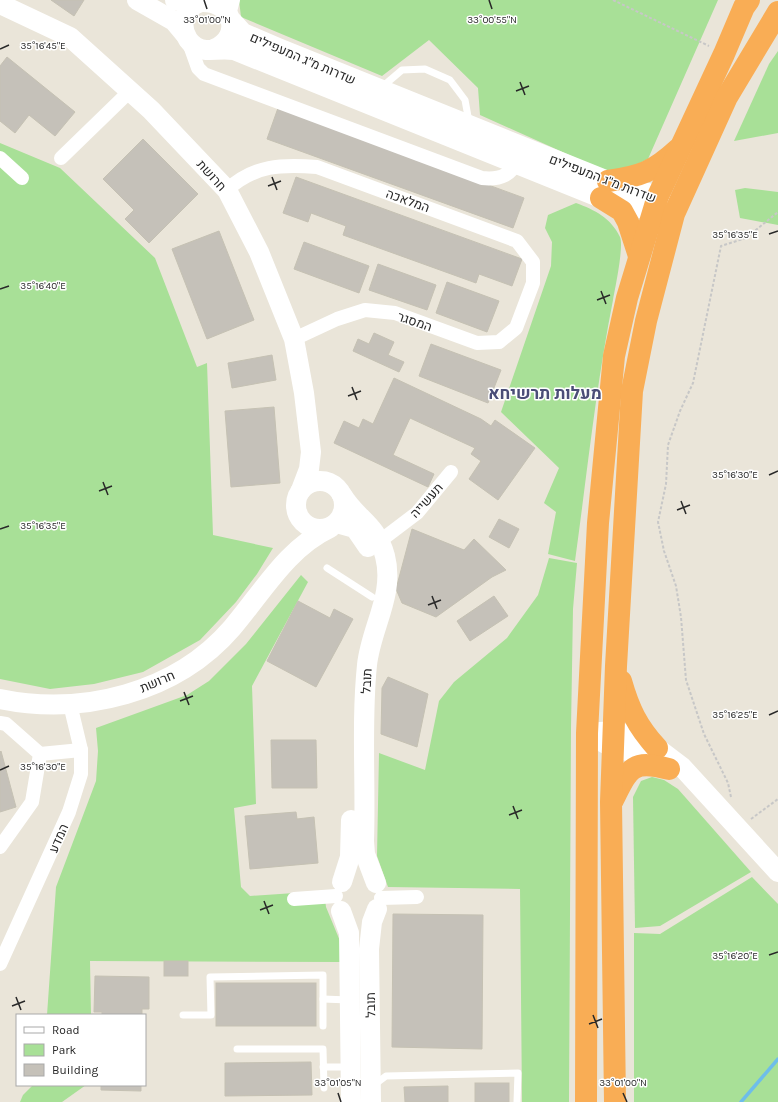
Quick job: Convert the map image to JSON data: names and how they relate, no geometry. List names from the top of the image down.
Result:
{
  "streets": {
    "street": [
      "שדרות מ\"ג המעפילים",
      "חרושת",
      "המלאכה",
      "המסגר",
      "תעשייה",
      "תובל",
      "המדע"
    ]
  },
  "crossings": [
    ["חרושת", "המלאכה"],
    ["חרושת", "המסגר"],
    ["חרושת", "תובל"],
    ["חרושת", "המדע"],
    ["המלאכה", "המסגר"],
    ["תעשייה", "תובל"]
  ],
  "districts": ["מעלות תרשיחא"],
  "legend": ["Road", "Park", "Building"],
  "coordinates": [
    "33°01'00\"N",
    "33°00'55\"N",
    "35°16'45\"E",
    "35°16'35\"E",
    "35°16'40\"E",
    "35°16'30\"E",
    "35°16'25\"E",
    "35°16'20\"E",
    "33°01'05\"N"
  ]
}
